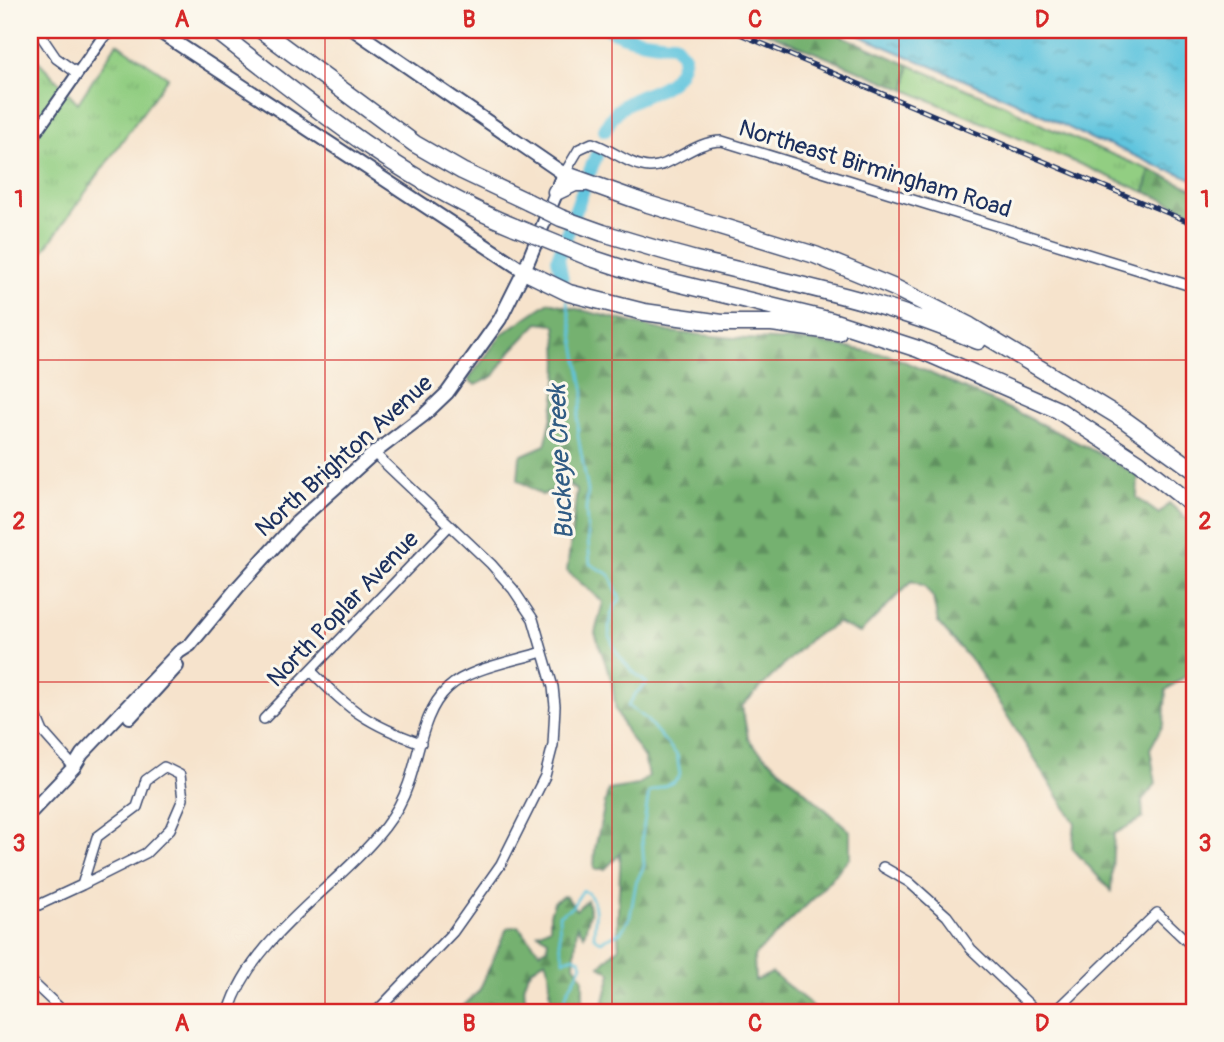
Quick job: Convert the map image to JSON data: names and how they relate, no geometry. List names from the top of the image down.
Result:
{
  "streets": {
    "main road": ["North Brighton Avenue"],
    "street": ["Northeast Birmingham Road", "North Poplar Avenue"]
  },
  "crossings": [
    ["Northeast Birmingham Road", "North Brighton Avenue"]
  ],
  "water": ["Buckeye Creek"],
  "grid": {
    "columns": [
      "A",
      "B",
      "C",
      "D"
    ],
    "rows": ["1", "2", "3"]
  }
}
